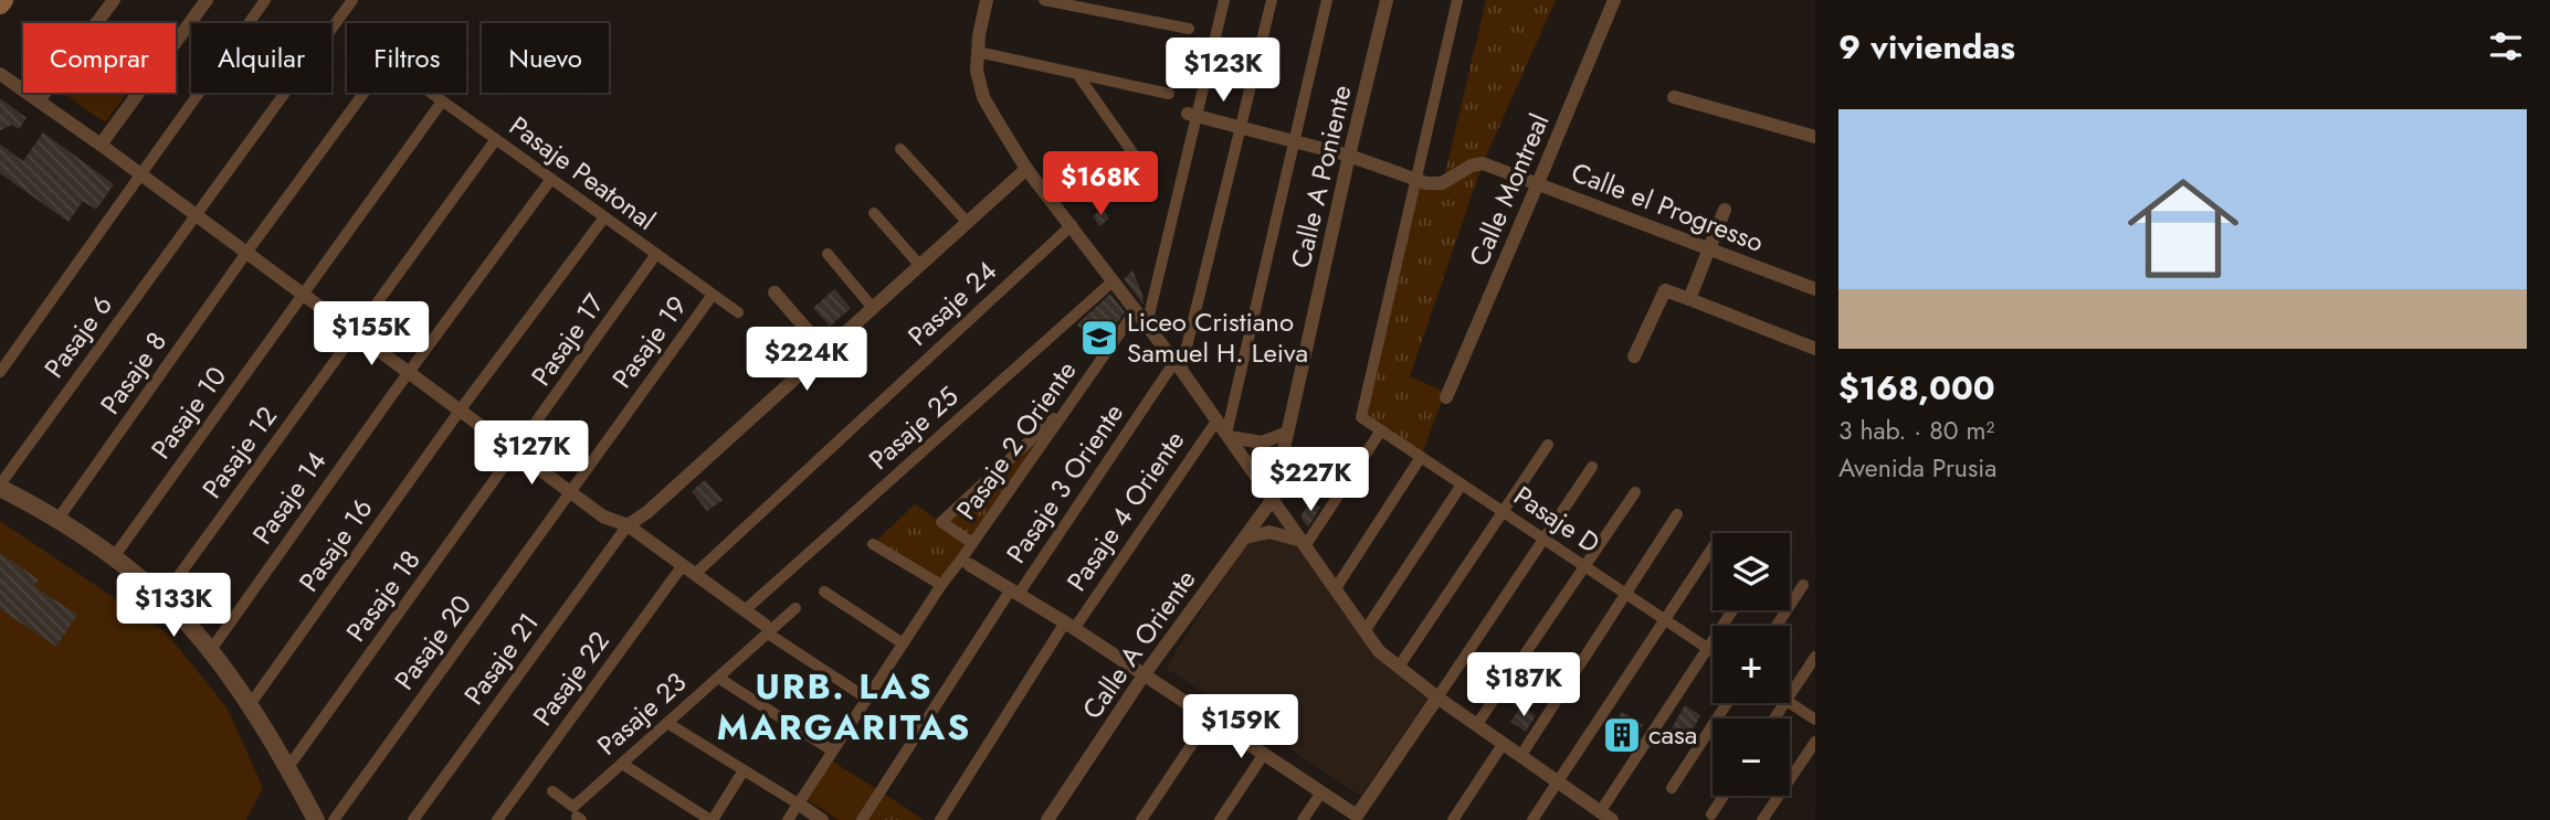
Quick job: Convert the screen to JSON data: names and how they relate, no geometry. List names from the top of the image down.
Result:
{
  "streets": {
    "street": [
      "Pasaje Peatonal",
      "Calle A Poniente",
      "Calle Montreal",
      "Calle el Progresso",
      "Pasaje 24",
      "Pasaje 6",
      "Pasaje 17",
      "Pasaje 19",
      "Pasaje 8",
      "Pasaje 10",
      "Pasaje 25",
      "Pasaje 2 Oriente",
      "Pasaje 12",
      "Pasaje 3 Oriente",
      "Pasaje 14",
      "Pasaje 4 Oriente",
      "Pasaje D",
      "Pasaje 16",
      "Pasaje 18",
      "Pasaje 20",
      "Calle A Oriente",
      "Pasaje 21",
      "Pasaje 22",
      "Pasaje 23"
    ]
  },
  "crossings": [
    ["Pasaje Peatonal", "Pasaje 17"],
    ["Pasaje Peatonal", "Pasaje 19"],
    ["Pasaje Peatonal", "Pasaje 10"],
    ["Pasaje Peatonal", "Pasaje 12"],
    ["Pasaje Peatonal", "Pasaje 14"],
    ["Pasaje Peatonal", "Pasaje 16"],
    ["Calle A Poniente", "Calle A Oriente"],
    ["Calle Montreal", "Calle el Progresso"],
    ["Calle el Progresso", "Pasaje D"],
    ["Pasaje 24", "Pasaje 22"],
    ["Pasaje 17", "Pasaje 18"],
    ["Pasaje 19", "Pasaje 20"]
  ],
  "districts": ["URB. LAS MARGARITAS"],
  "places": {
    "school or university": ["Liceo Cristiano Samuel H. Leiva"],
    "building": ["casa"]
  },
  "page": {
    "heading": "9 viviendas",
    "chip": [
      "Comprar",
      "Alquilar",
      "Filtros",
      "Nuevo"
    ],
    "price": [
      "$123K",
      "$168K",
      "$155K",
      "$224K",
      "$127K",
      "$227K",
      "$133K",
      "$187K",
      "$159K"
    ],
    "list": [
      {
        "name": "$168,000",
        "note": "3 hab. · 80 m² · Avenida Prusia"
      }
    ],
    "map_buttons": ["+", "−"]
  }
}
